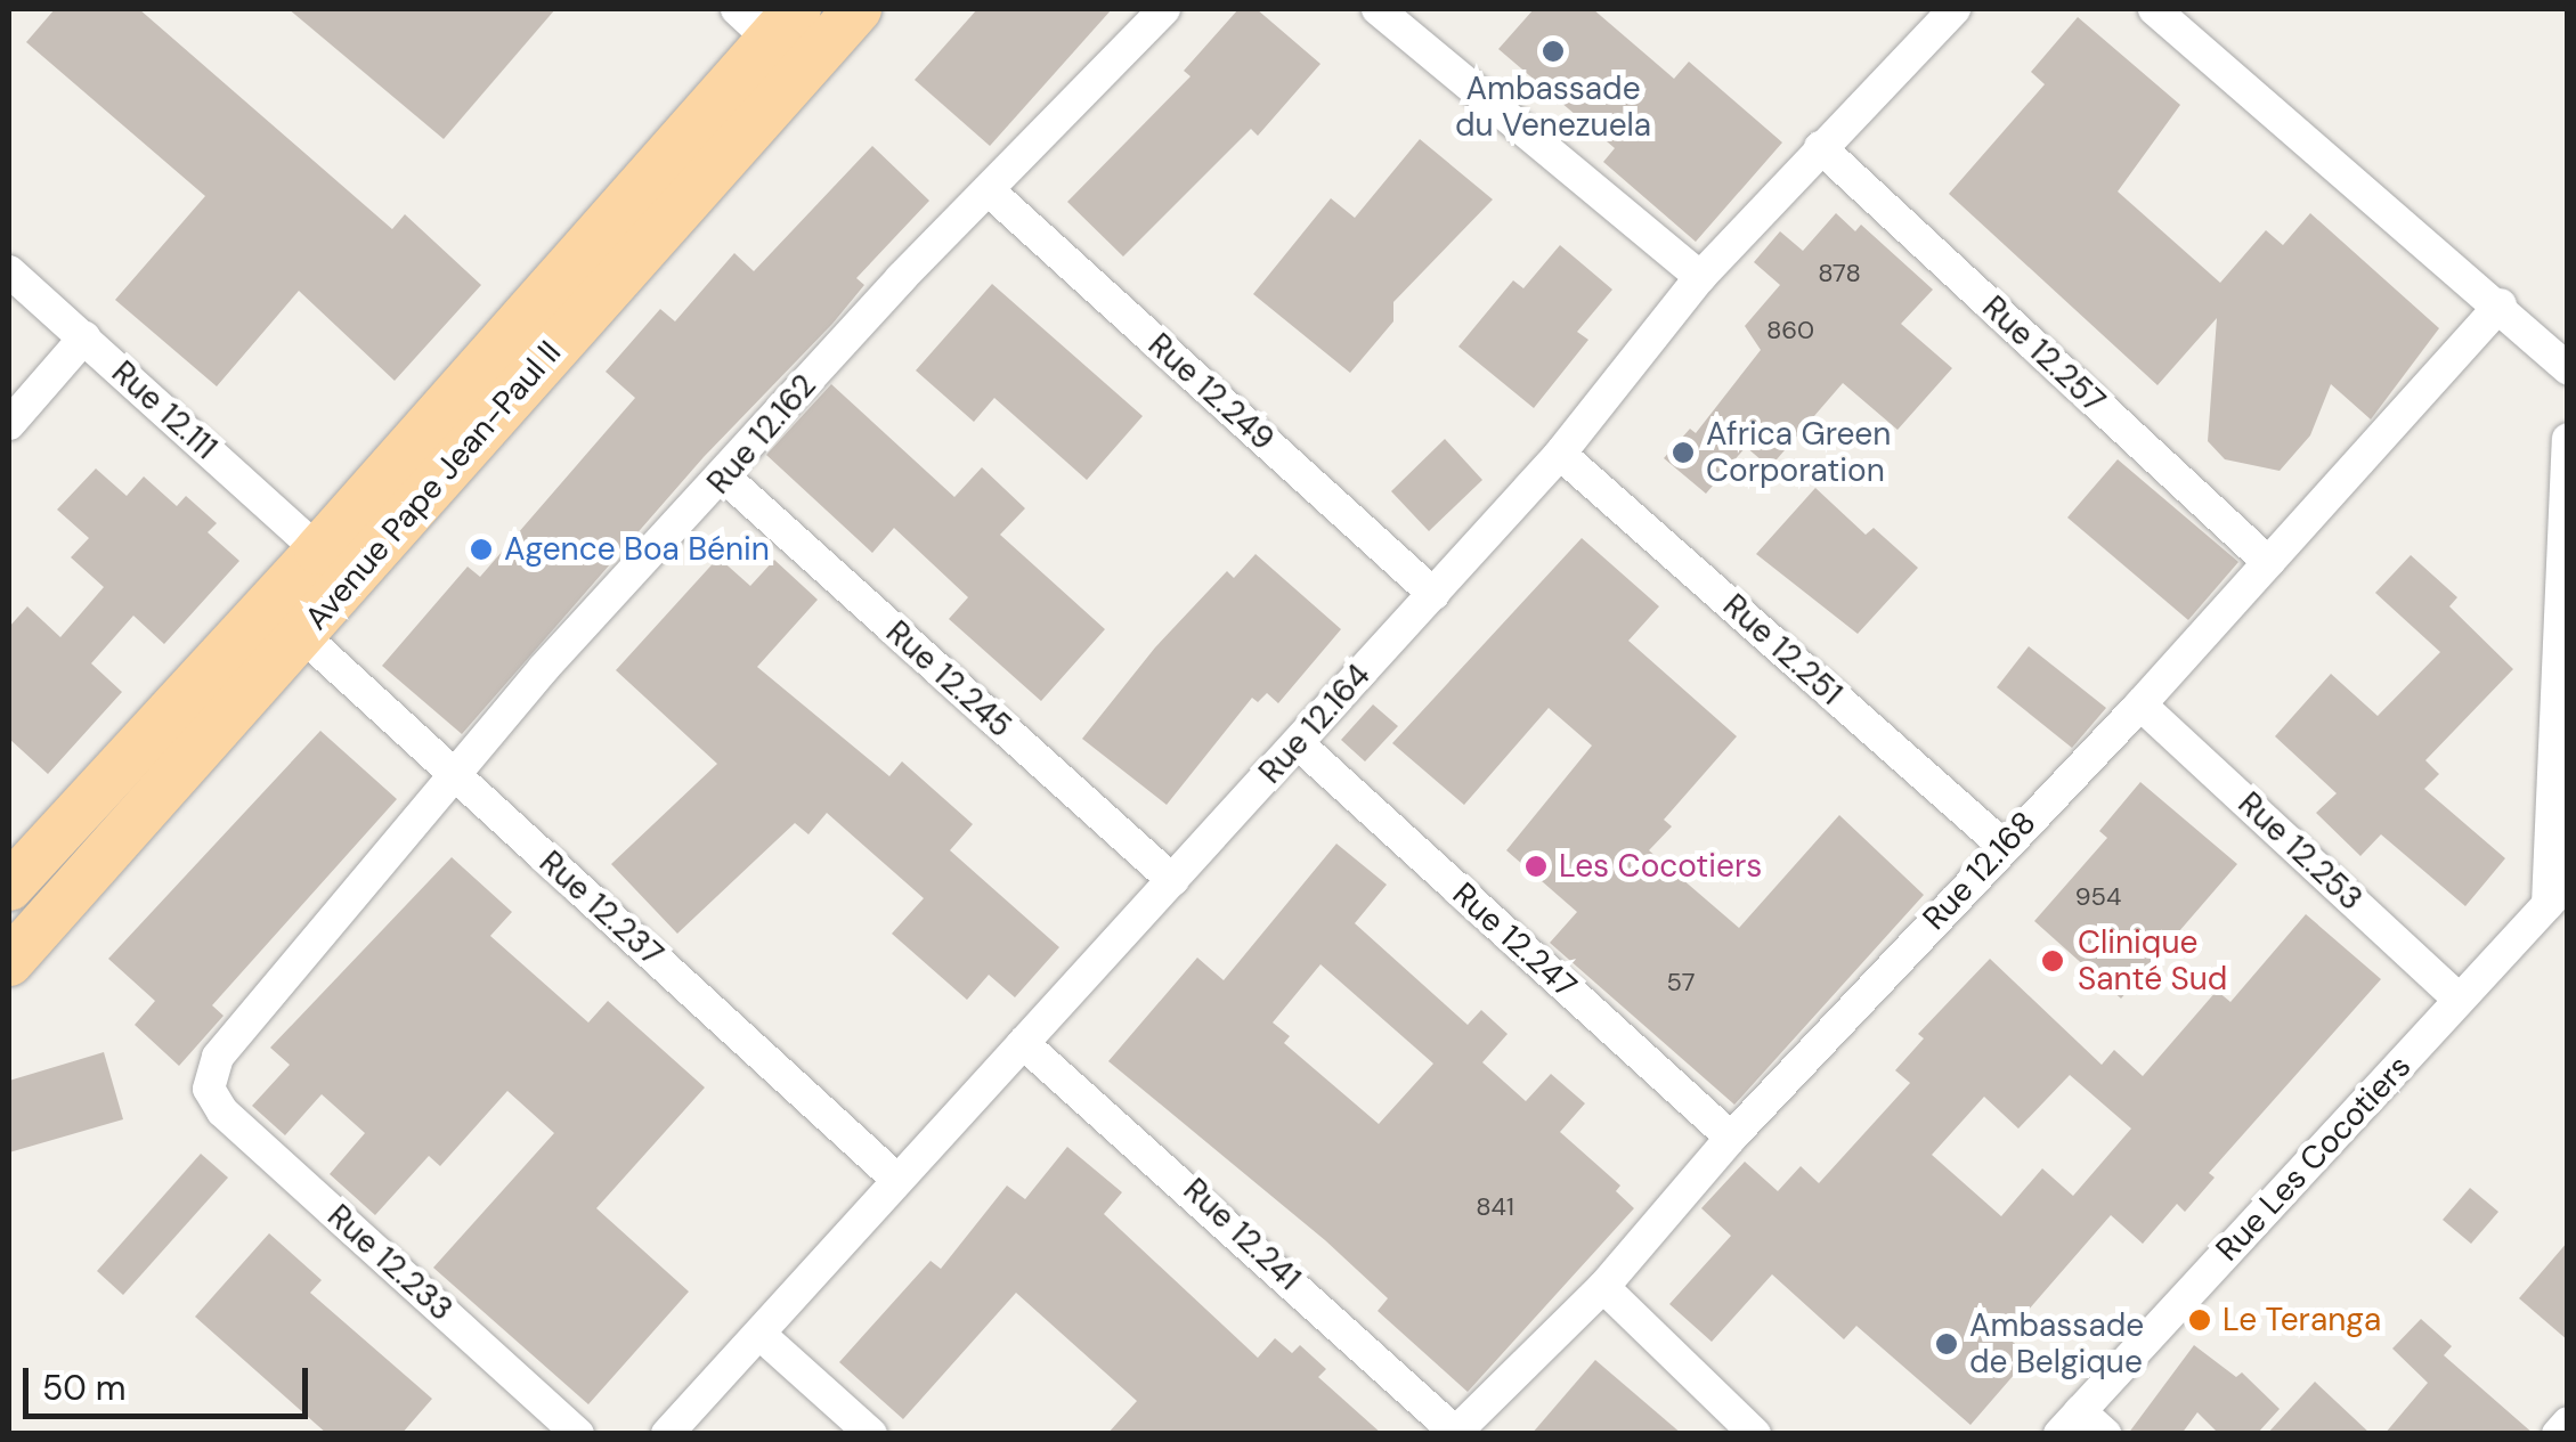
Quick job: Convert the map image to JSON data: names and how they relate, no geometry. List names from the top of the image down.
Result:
{
  "streets": {
    "main road": ["Avenue Pape Jean-Paul II"],
    "street": [
      "Rue 12.257",
      "Rue 12.249",
      "Rue 12.111",
      "Rue 12.162",
      "Rue 12.251",
      "Rue 12.245",
      "Rue 12.164",
      "Rue 12.253",
      "Rue 12.168",
      "Rue 12.237",
      "Rue 12.247",
      "Rue Les Cocotiers",
      "Rue 12.241",
      "Rue 12.233"
    ]
  },
  "crossings": [
    ["Rue 12.257", "Rue 12.164"],
    ["Rue 12.257", "Rue 12.168"],
    ["Rue 12.249", "Rue 12.162"],
    ["Rue 12.249", "Rue 12.164"],
    ["Rue 12.111", "Avenue Pape Jean-Paul II"],
    ["Rue 12.162", "Rue 12.245"],
    ["Rue 12.162", "Rue 12.237"],
    ["Rue 12.162", "Rue 12.233"],
    ["Avenue Pape Jean-Paul II", "Rue 12.237"],
    ["Rue 12.251", "Rue 12.164"],
    ["Rue 12.251", "Rue 12.168"],
    ["Rue 12.245", "Rue 12.164"],
    ["Rue 12.164", "Rue 12.237"],
    ["Rue 12.164", "Rue 12.247"],
    ["Rue 12.164", "Rue 12.241"],
    ["Rue 12.253", "Rue 12.168"],
    ["Rue 12.253", "Rue Les Cocotiers"],
    ["Rue 12.168", "Rue 12.247"],
    ["Rue 12.168", "Rue 12.241"]
  ],
  "places": [
    "Ambassade du Venezuela",
    "Africa Green Corporation",
    "Agence Boa Bénin",
    "Les Cocotiers",
    "Clinique Santé Sud",
    "Le Teranga",
    "Ambassade de Belgique"
  ],
  "house_numbers": [
    "878",
    "860",
    "954",
    "57",
    "841"
  ],
  "scale_bar": "50 m"
}
